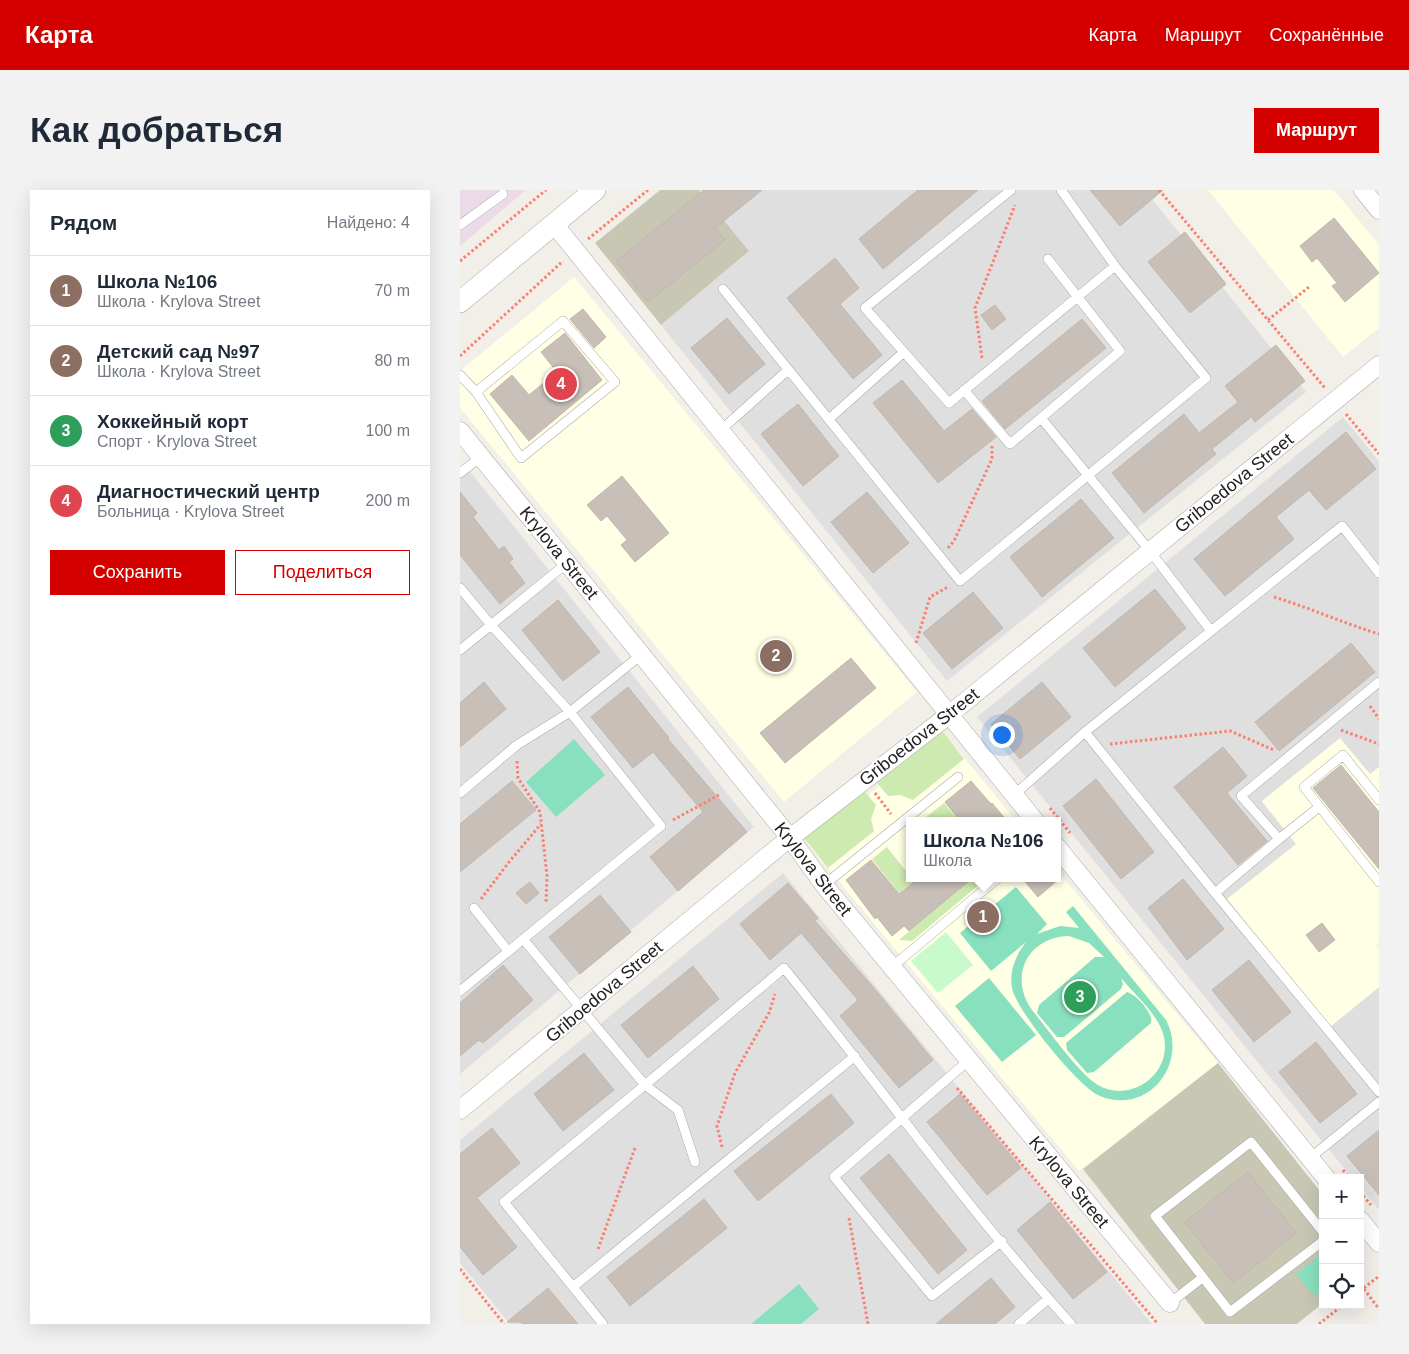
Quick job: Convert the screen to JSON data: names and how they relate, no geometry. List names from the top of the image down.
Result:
{
  "streets": {
    "street": ["Griboedova Street", "Krylova Street"]
  },
  "crossings": [
    ["Griboedova Street", "Krylova Street"]
  ],
  "page": {
    "header": "Карта",
    "nav": ["Карта", "Маршрут", "Сохранённые"],
    "buttons": [
      "Маршрут",
      ["Сохранить", "Поделиться"]
    ],
    "title": "Как добраться",
    "heading": ["Рядом", "Найдено: 4"],
    "list": [
      {
        "mark": "1",
        "name": "Школа №106",
        "note": "Школа · Krylova Street",
        "value": "70 m"
      },
      {
        "mark": "2",
        "name": "Детский сад №97",
        "note": "Школа · Krylova Street",
        "value": "80 m"
      },
      {
        "mark": "3",
        "name": "Хоккейный корт",
        "note": "Спорт · Krylova Street",
        "value": "100 m"
      },
      {
        "mark": "4",
        "name": "Диагностический центр",
        "note": "Больница · Krylova Street",
        "value": "200 m"
      }
    ],
    "pins": [
      "4",
      "2",
      "1",
      "3"
    ],
    "popup": ["Школа №106", "Школа"],
    "map_buttons": ["+", "−"]
  }
}
